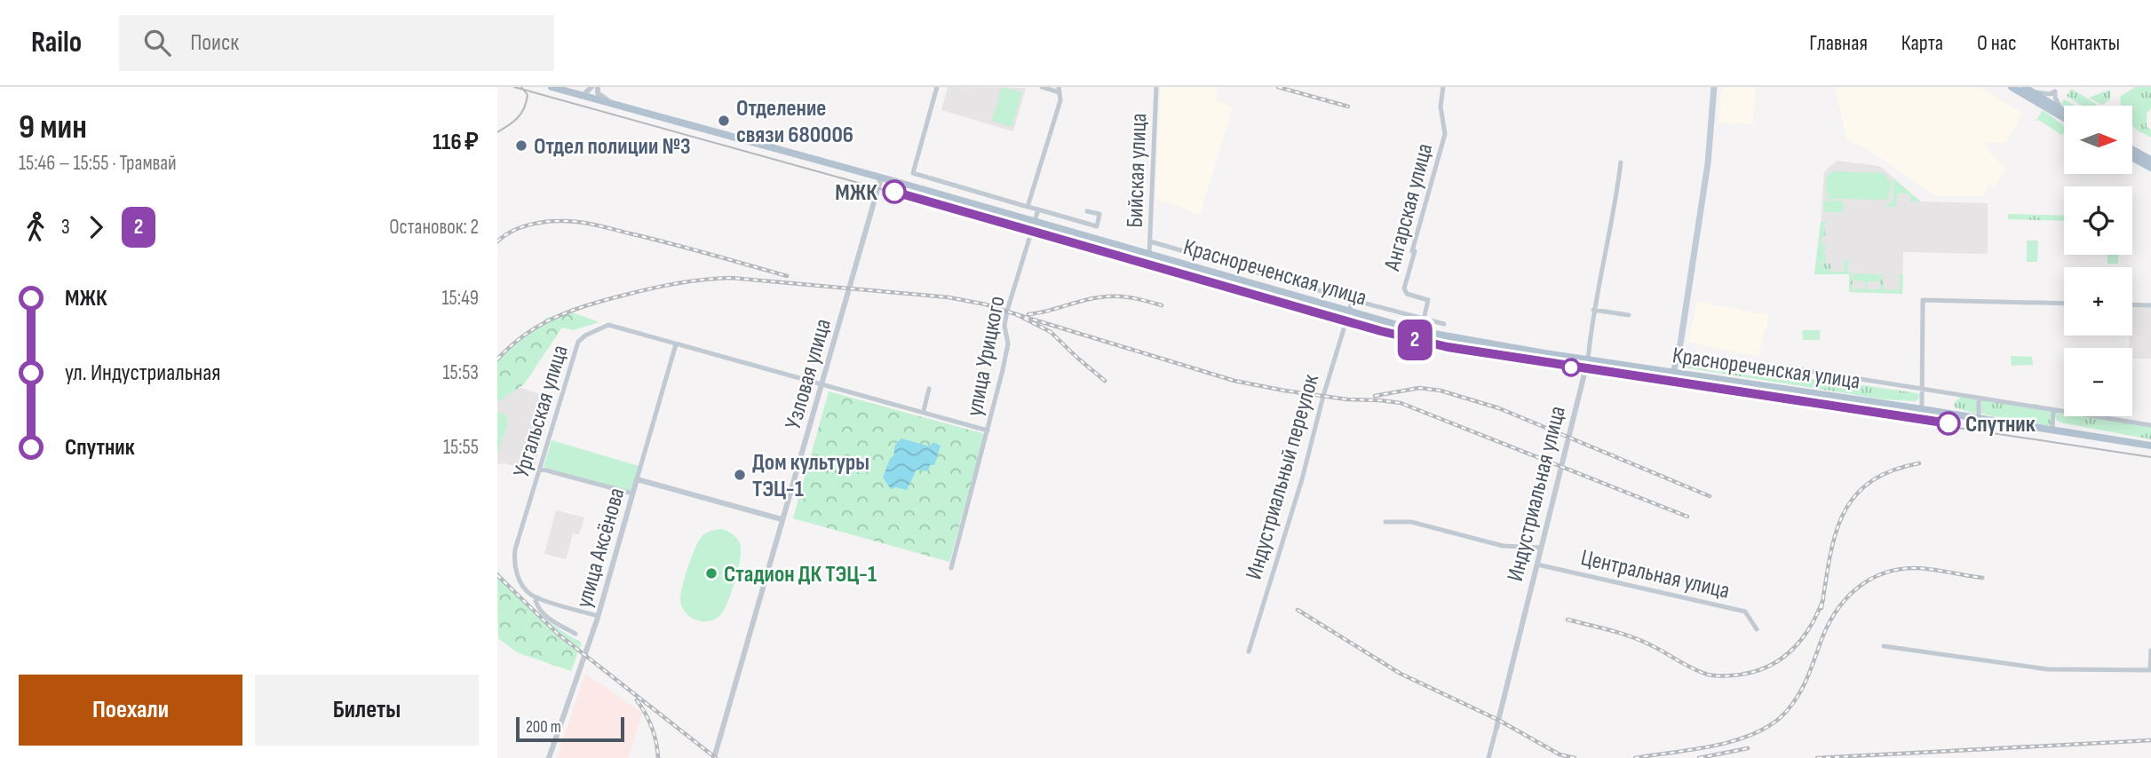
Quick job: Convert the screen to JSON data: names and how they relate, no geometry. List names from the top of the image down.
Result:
{
  "streets": {
    "main road": ["Краснореченская улица"],
    "street": [
      "Бийская улица",
      "Ангарская улица",
      "улица Урицкого",
      "Узловая улица",
      "Ургальская улица",
      "Индустриальный переулок",
      "Индустриальная улица",
      "улица Аксёнова",
      "Центральная улица"
    ]
  },
  "crossings": [
    ["Бийская улица", "Краснореченская улица"],
    ["Краснореченская улица", "улица Урицкого"],
    ["Краснореченская улица", "Узловая улица"],
    ["Краснореченская улица", "Индустриальный переулок"],
    ["Краснореченская улица", "Индустриальная улица"],
    ["Ургальская улица", "улица Аксёнова"],
    ["Индустриальная улица", "Центральная улица"]
  ],
  "places": [
    "Отделение связи 680006",
    "Отдел полиции №3",
    "МЖК",
    "Спутник",
    "Дом культуры ТЭЦ-1",
    "Стадион ДК ТЭЦ-1"
  ],
  "lines": ["tram line 2"],
  "scale_bar": "200 m",
  "north": "right",
  "page": {
    "header": "Railo",
    "search": "Поиск",
    "nav": [
      "Главная",
      "Карта",
      "О нас",
      "Контакты"
    ],
    "heading": ["9 мин", "15:46 – 15:55 · Трамвай", "116 ₽"],
    "on_map": "2",
    "map_buttons": ["+", "−"],
    "legs": ["3", "2", "Остановок: 2"],
    "list": [
      {
        "name": "МЖК",
        "value": "15:49"
      },
      {
        "name": "ул. Индустриальная",
        "value": "15:53"
      },
      {
        "name": "Спутник",
        "value": "15:55"
      }
    ],
    "buttons": ["Поехали", "Билеты"],
    "scale": "200 m"
  }
}
